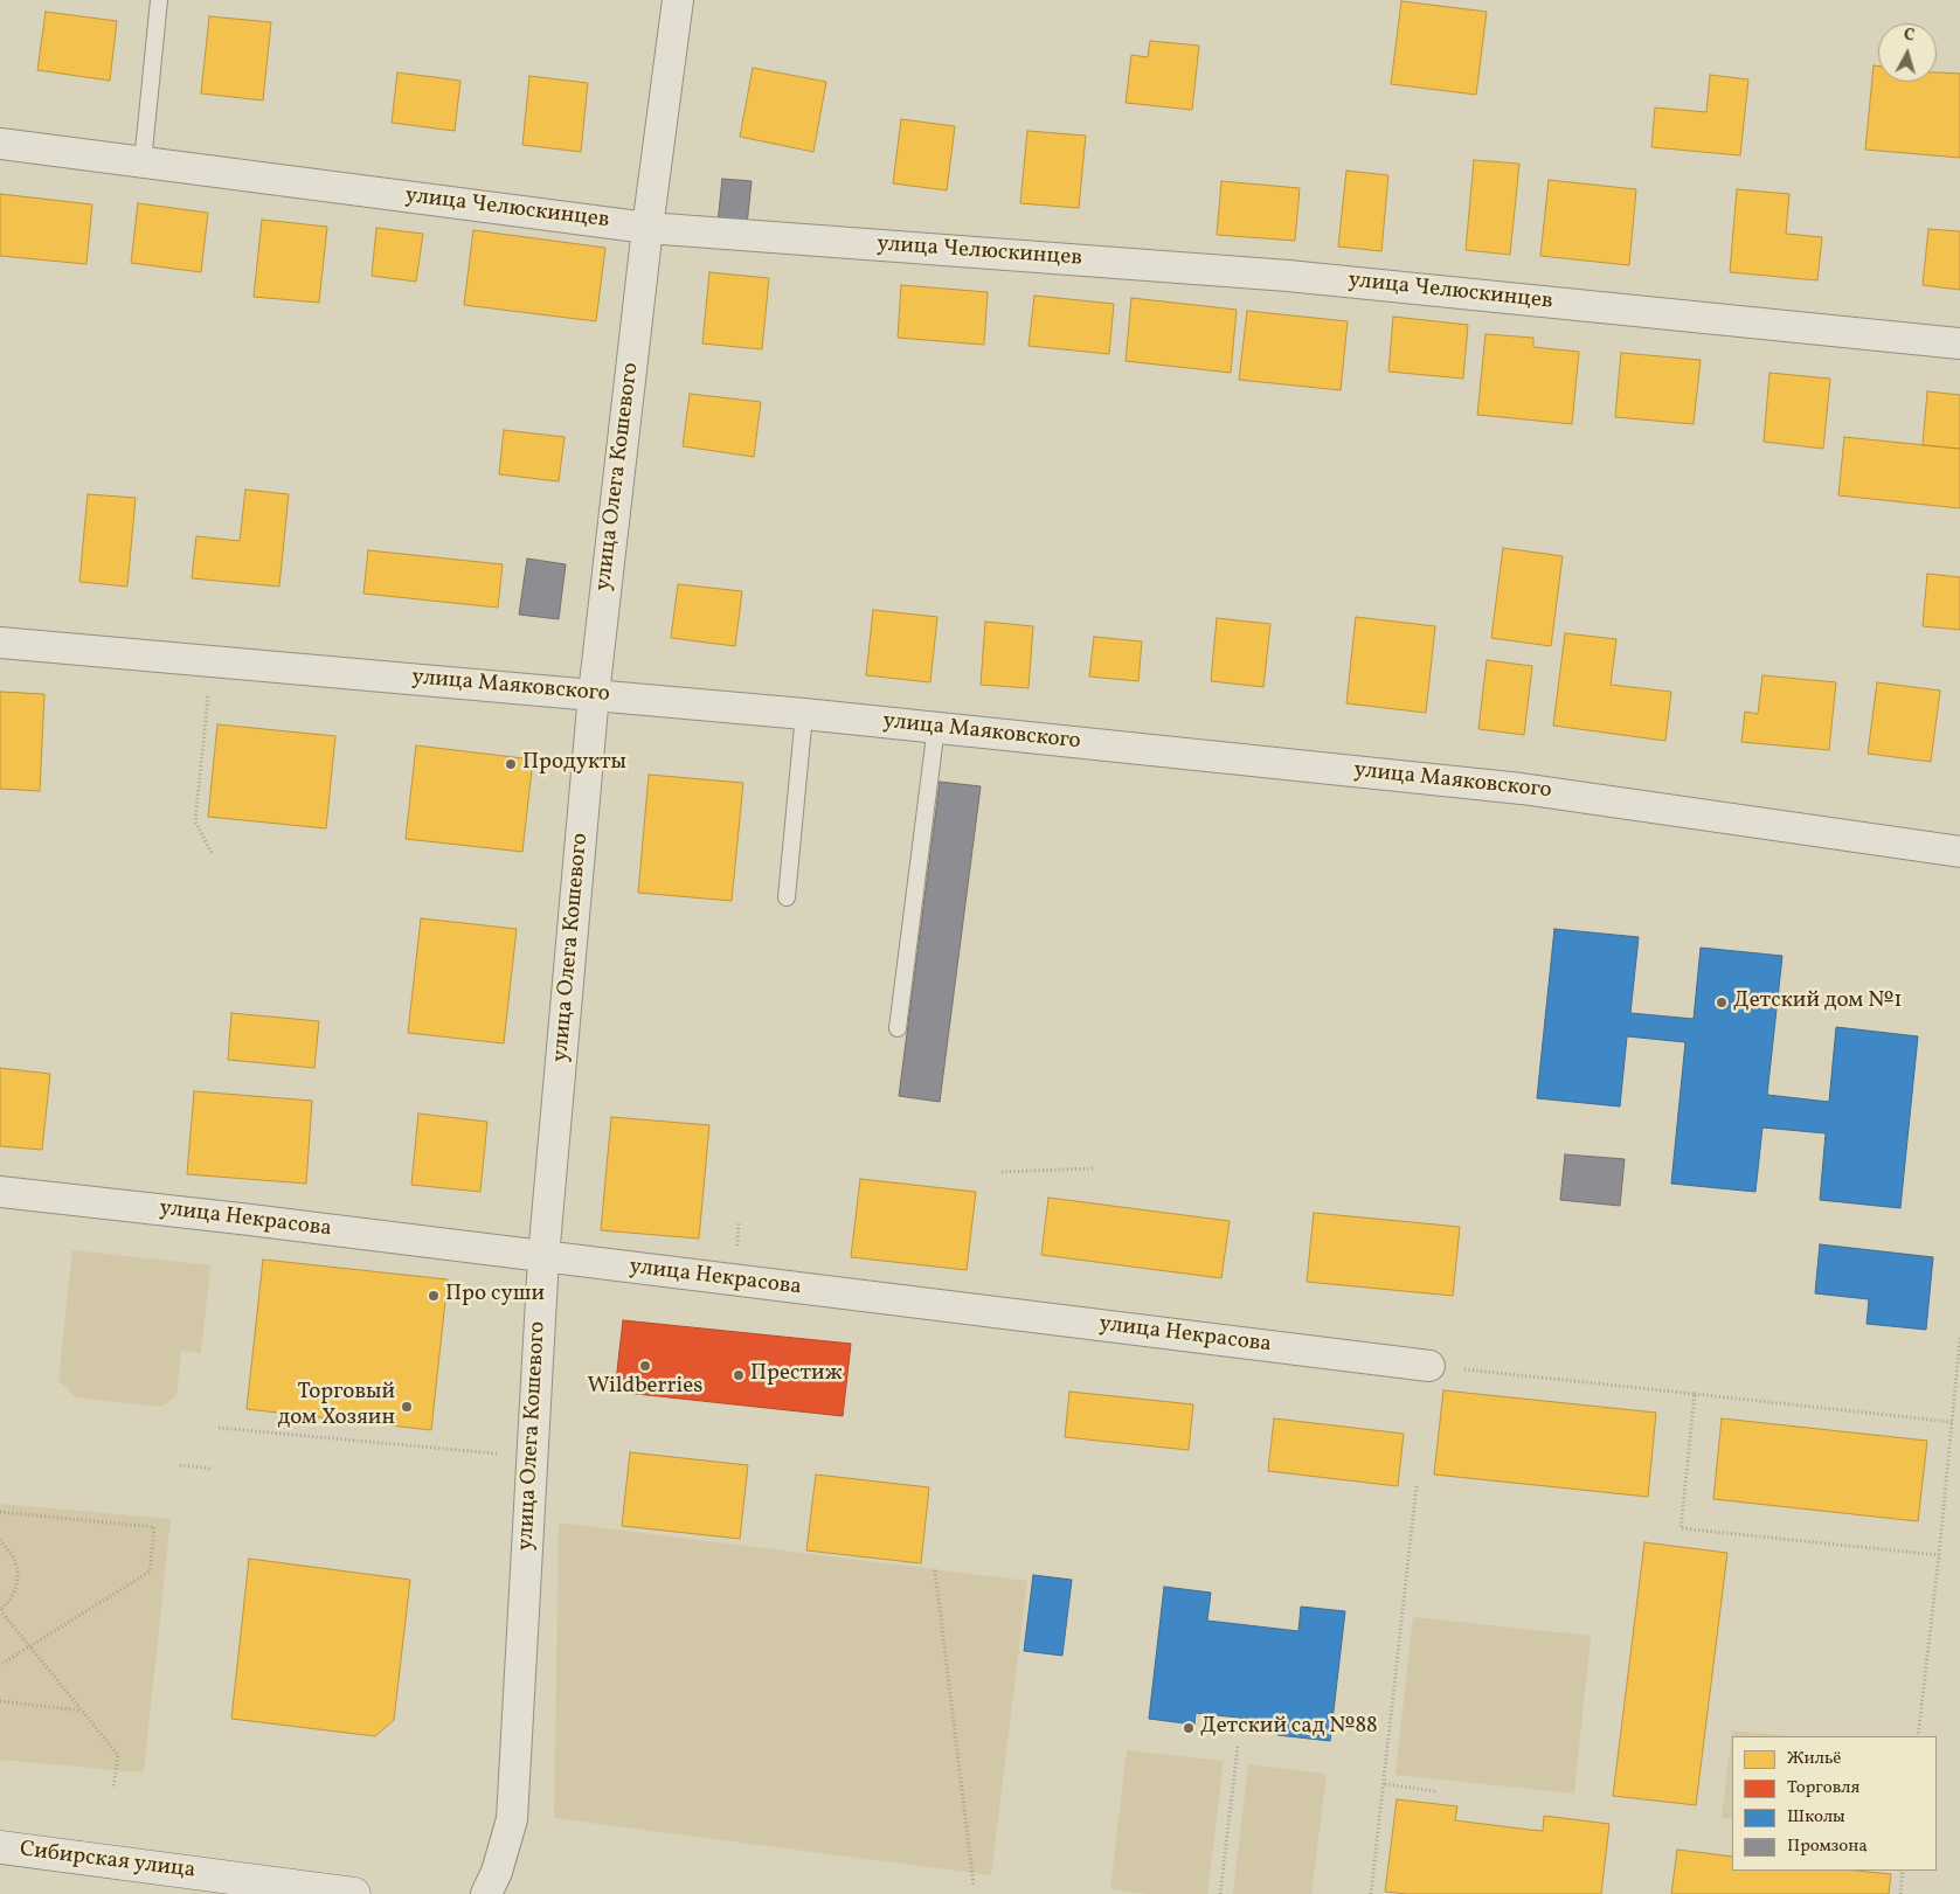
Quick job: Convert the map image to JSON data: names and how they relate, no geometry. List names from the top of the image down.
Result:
{
  "streets": {
    "main road": ["Сибирская улица"],
    "street": [
      "улица Челюскинцев",
      "улица Олега Кошевого",
      "улица Маяковского",
      "улица Некрасова"
    ]
  },
  "crossings": [
    ["улица Челюскинцев", "улица Олега Кошевого"],
    ["улица Олега Кошевого", "улица Маяковского"],
    ["улица Олега Кошевого", "улица Некрасова"]
  ],
  "places": [
    "Продукты",
    "Детский дом №1",
    "Про суши",
    "Wildberries",
    "Престиж",
    "Торговый дом Хозяин",
    "Детский сад №88"
  ],
  "legend": [
    "Жильё",
    "Торговля",
    "Школы",
    "Промзона"
  ],
  "north": "top"
}
